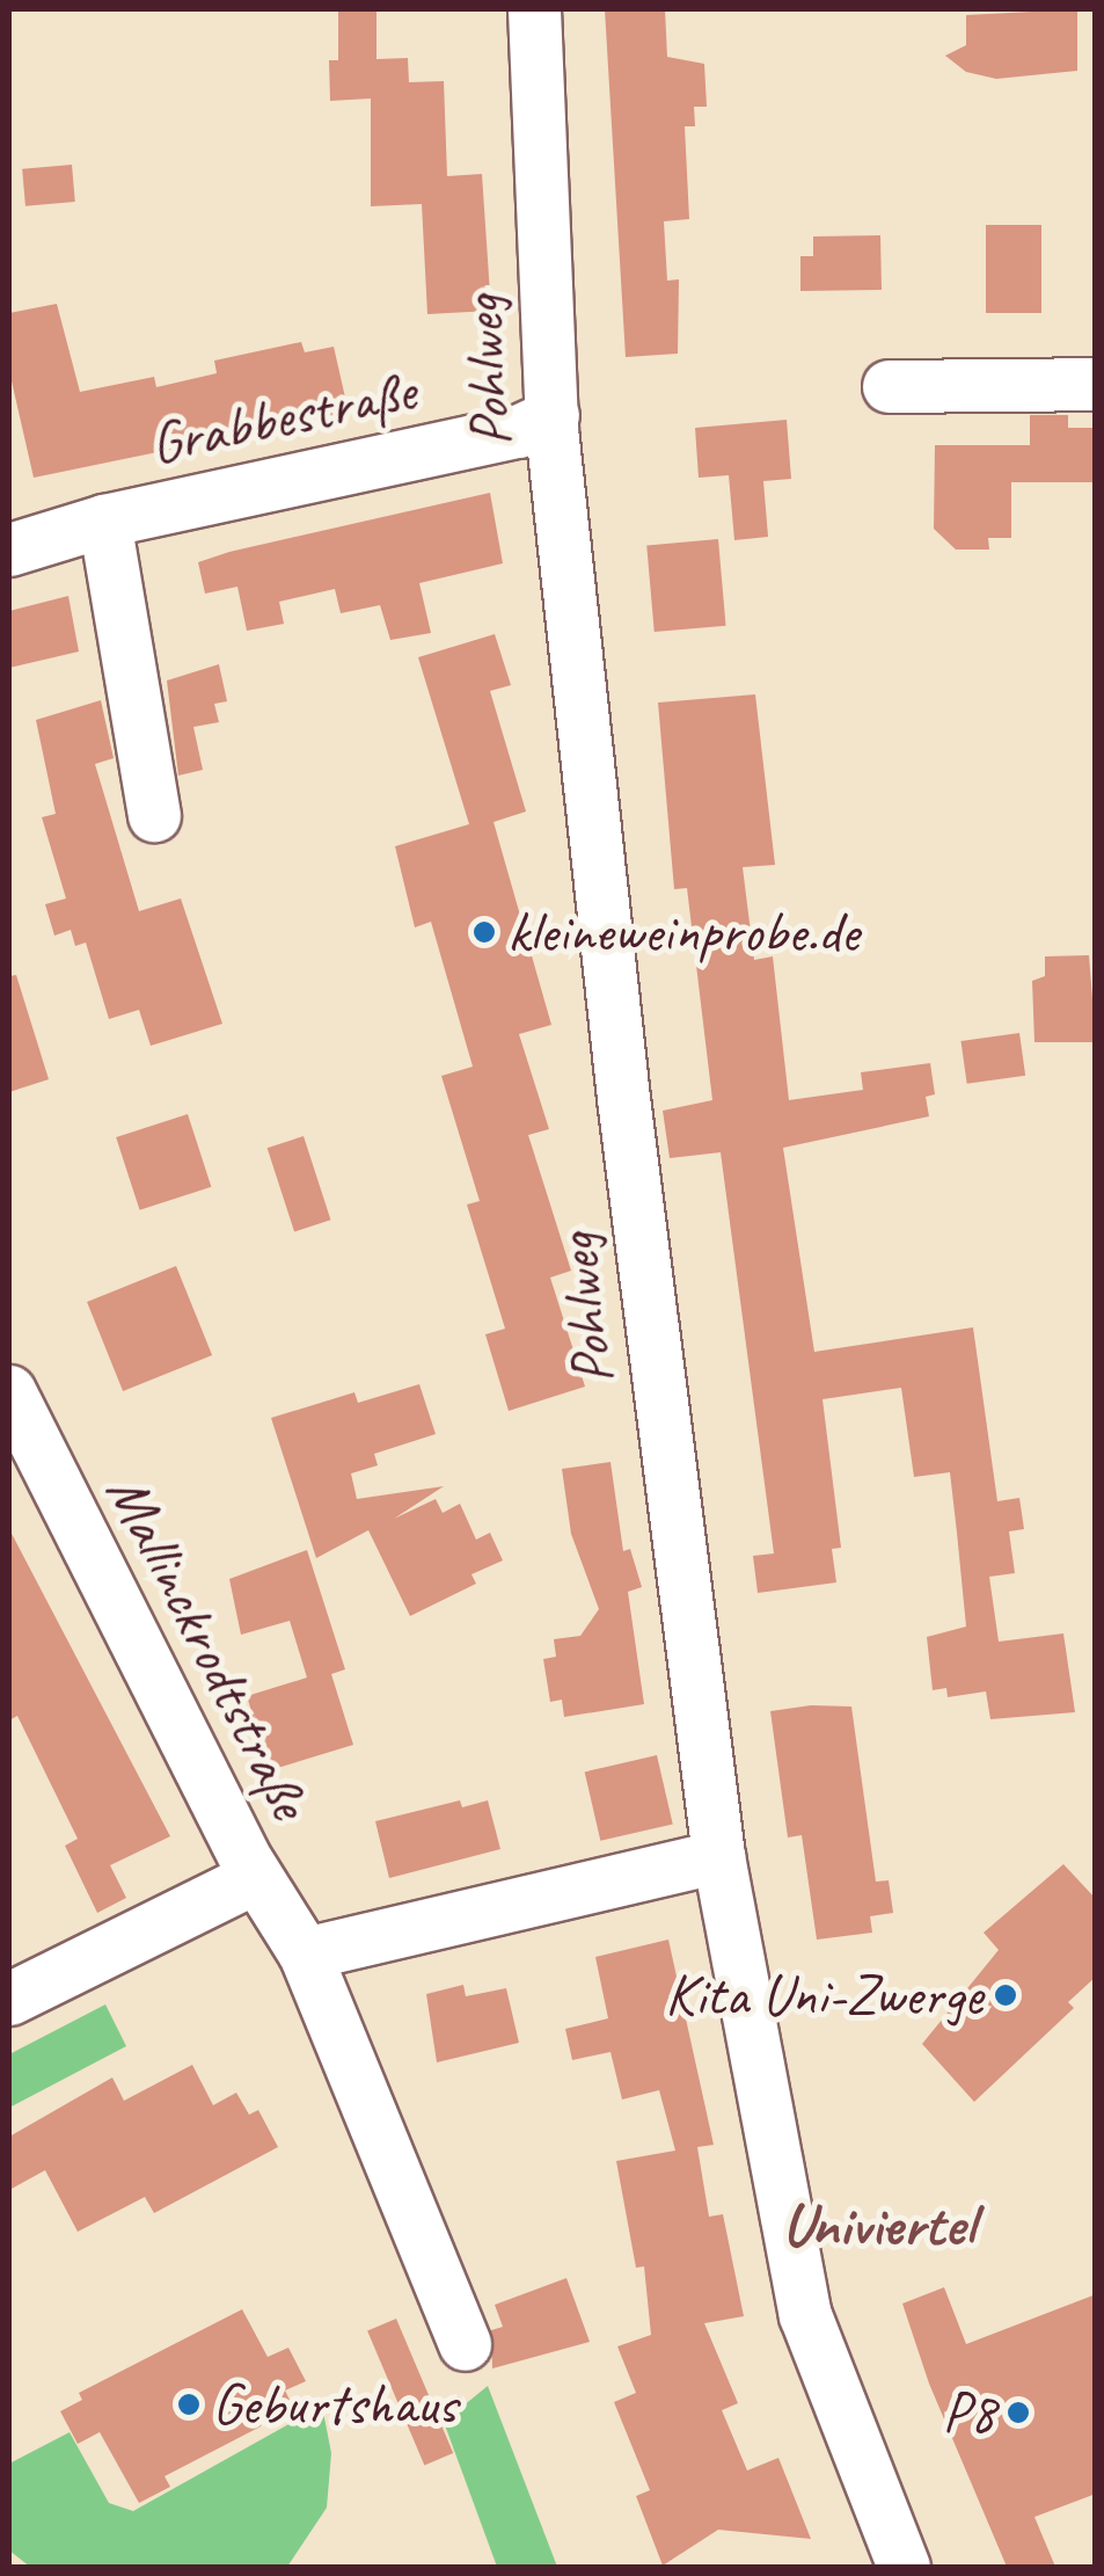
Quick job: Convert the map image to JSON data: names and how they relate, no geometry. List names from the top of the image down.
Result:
{
  "streets": {
    "street": ["Pohlweg", "Grabbestraße", "Mallinckrodtstraße"]
  },
  "crossings": [
    ["Pohlweg", "Grabbestraße"]
  ],
  "districts": ["Univiertel"],
  "places": [
    "kleineweinprobe.de",
    "Kita Uni-Zwerge",
    "Geburtshaus",
    "P8"
  ]
}
